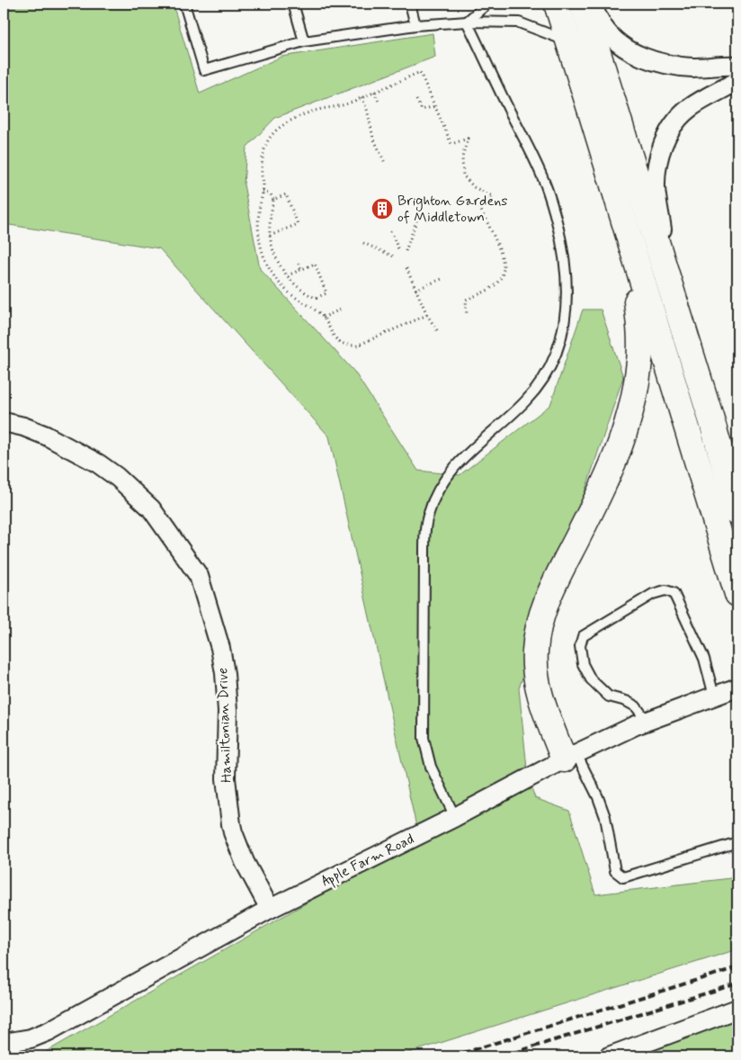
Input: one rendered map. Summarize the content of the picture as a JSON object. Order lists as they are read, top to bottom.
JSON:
{
  "streets": {
    "street": ["Hamiltonian Drive", "Apple Farm Road"]
  },
  "crossings": [
    ["Hamiltonian Drive", "Apple Farm Road"]
  ],
  "places": {
    "building": ["Brighton Gardens of Middletown"]
  }
}
